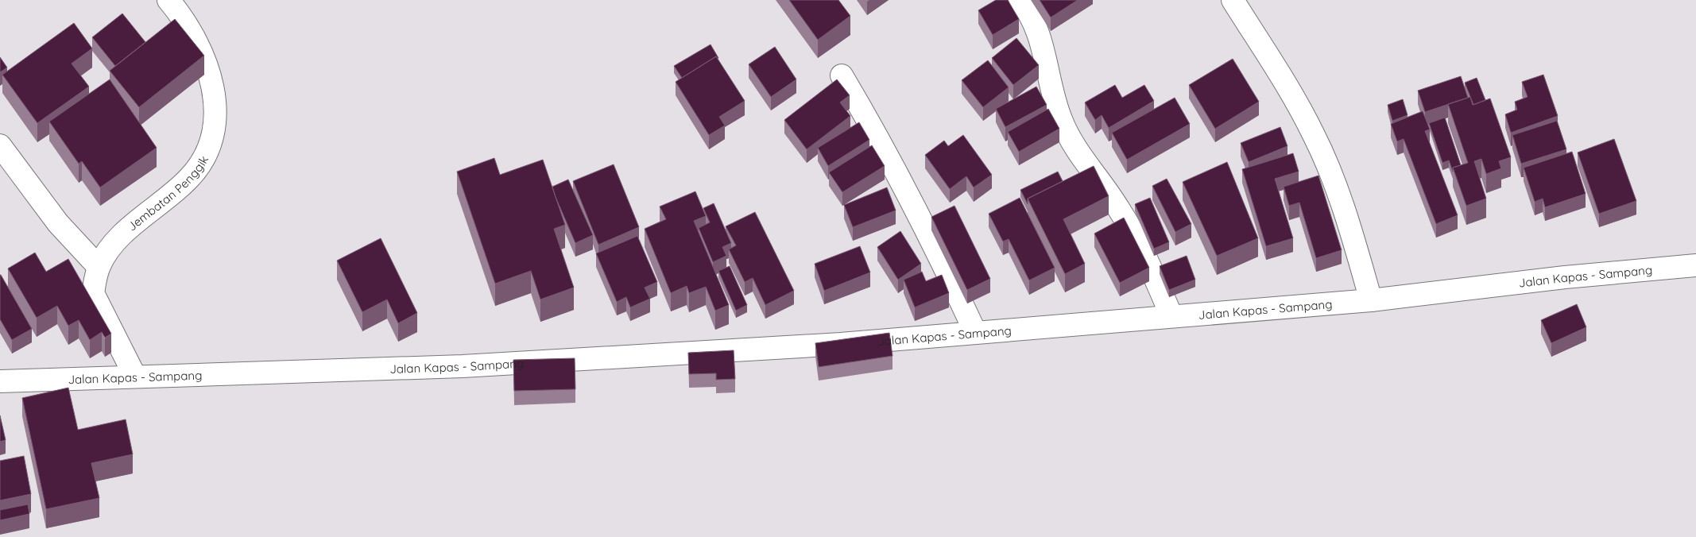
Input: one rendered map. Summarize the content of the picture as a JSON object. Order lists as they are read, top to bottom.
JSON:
{
  "streets": {
    "street": ["Jembatan Penggik", "Jalan Kapas - Sampang"]
  },
  "crossings": [
    ["Jembatan Penggik", "Jalan Kapas - Sampang"]
  ]
}
